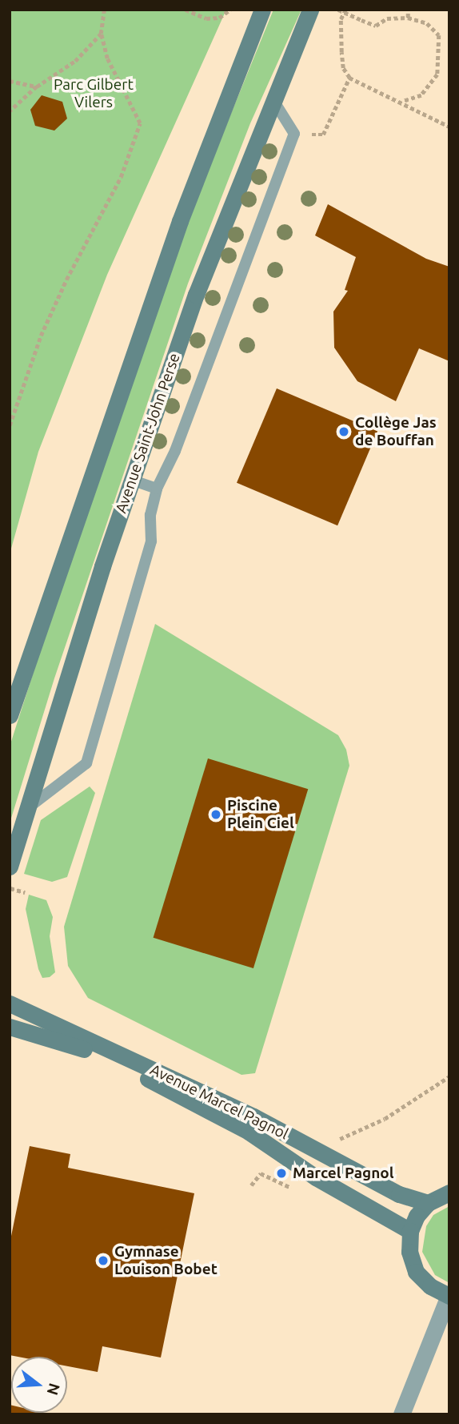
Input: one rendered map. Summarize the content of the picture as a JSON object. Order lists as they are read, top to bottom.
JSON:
{
  "streets": {
    "main road": ["Avenue Saint-John Perse", "Avenue Marcel Pagnol"]
  },
  "parks": ["Parc Gilbert Vilers"],
  "places": [
    "Collège Jas de Bouffan",
    "Piscine Plein Ciel",
    "Marcel Pagnol",
    "Gymnase Louison Bobet"
  ],
  "north": "right"
}
